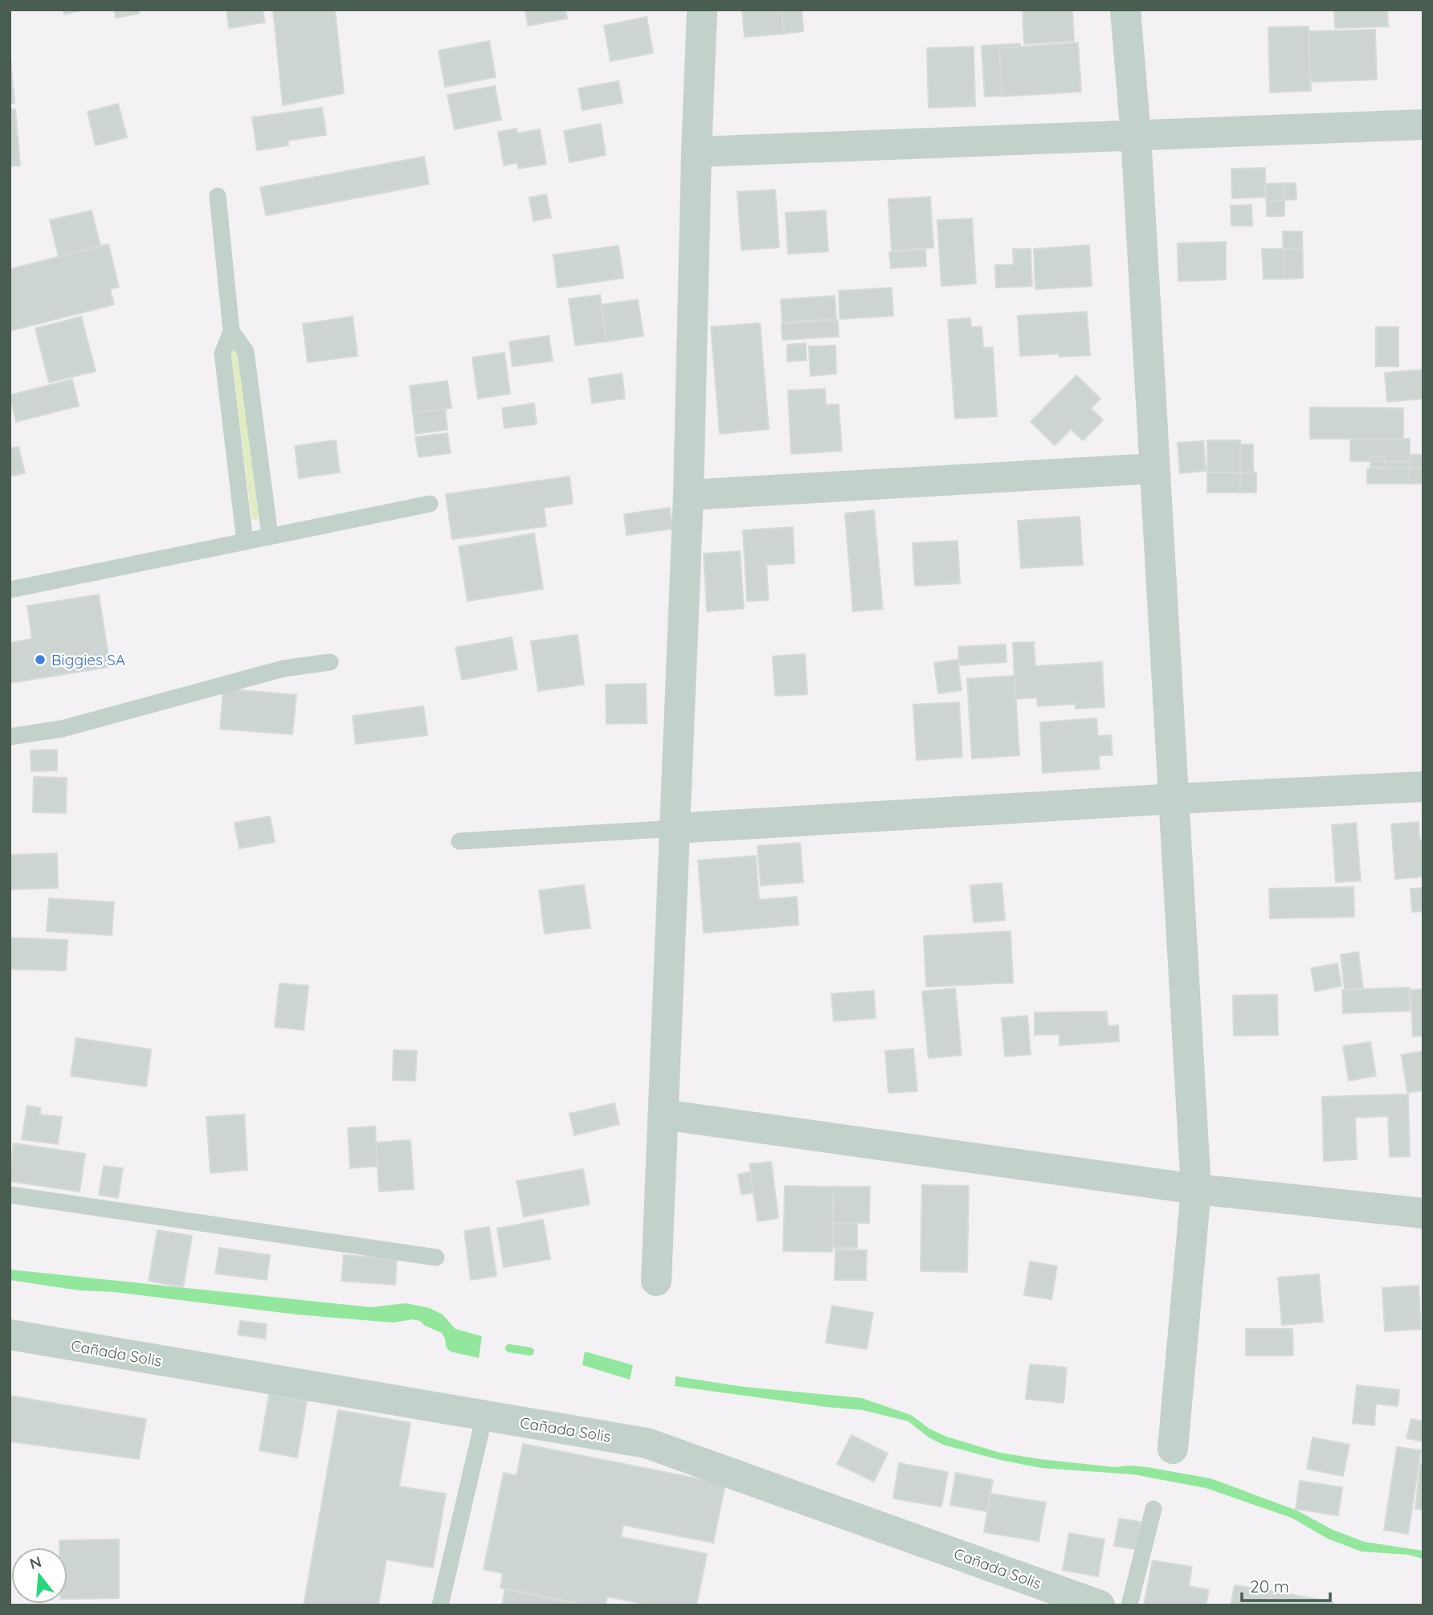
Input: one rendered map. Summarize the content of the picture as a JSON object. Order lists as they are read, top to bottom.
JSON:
{
  "streets": {
    "street": ["Cañada Solis"]
  },
  "places": ["Biggies SA"],
  "scale_bar": "20 m",
  "north": "top"
}
